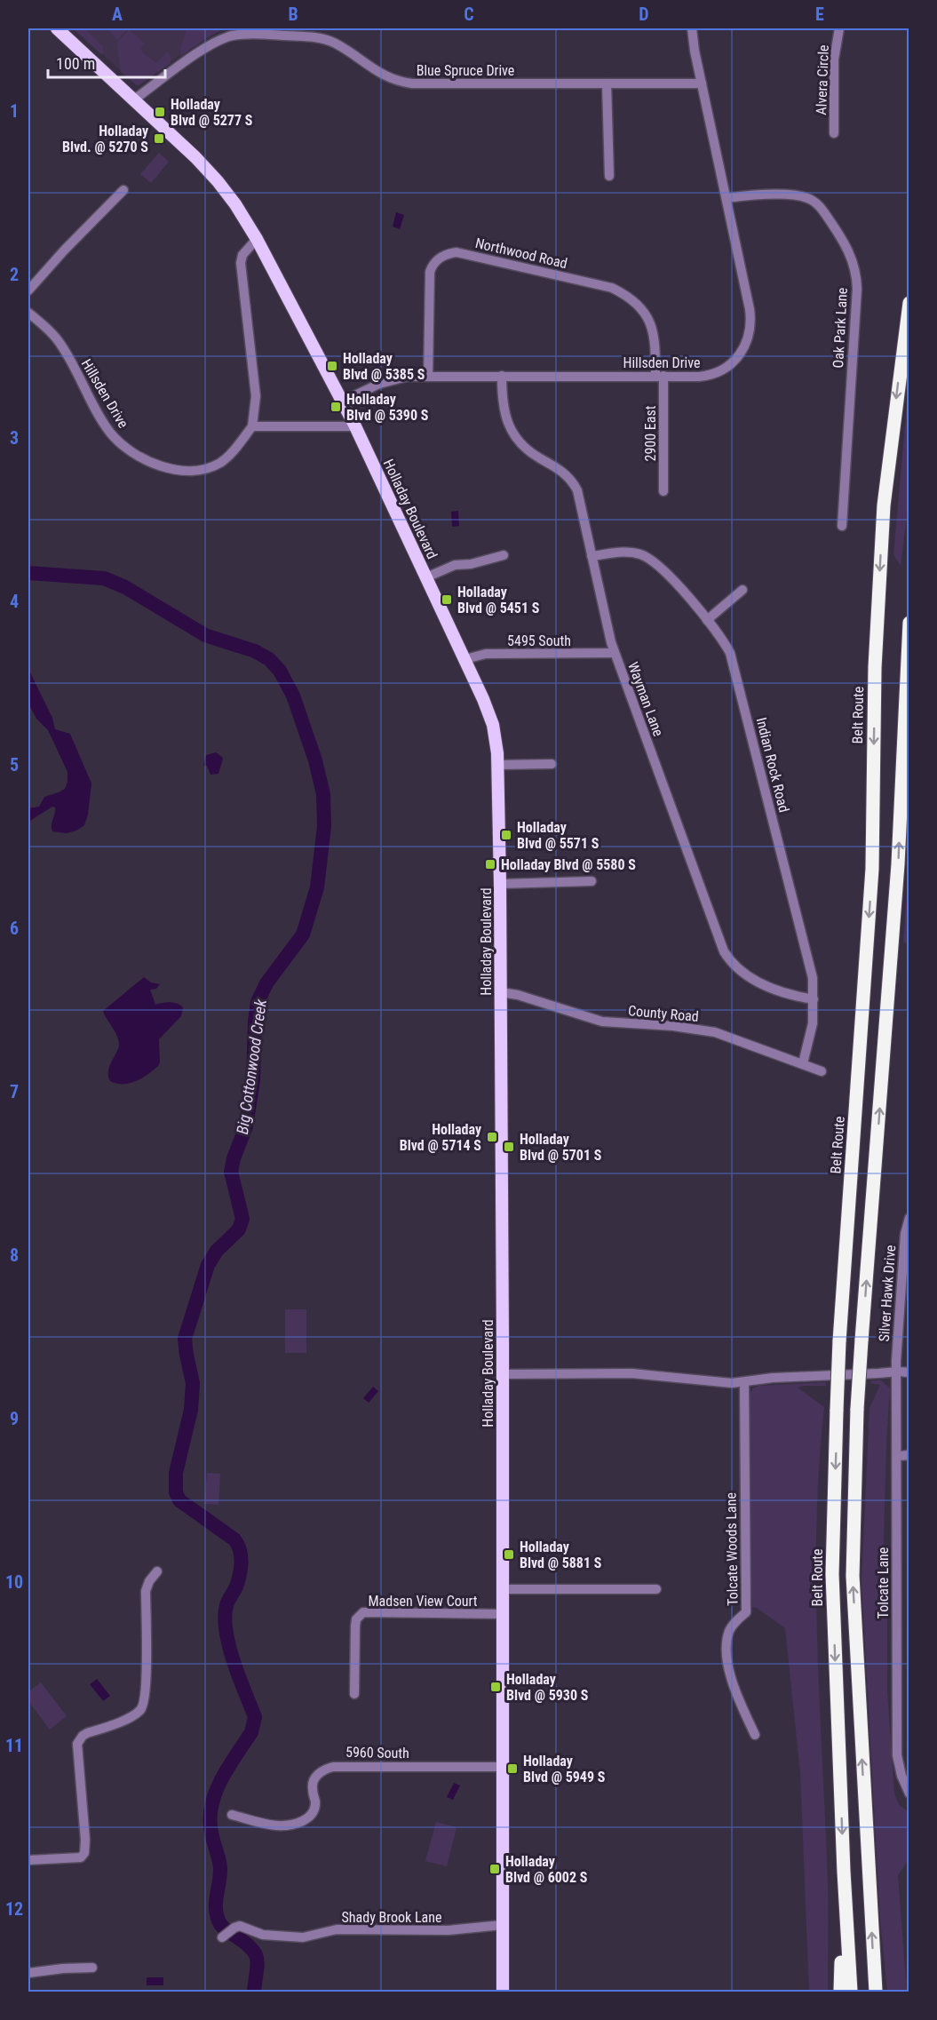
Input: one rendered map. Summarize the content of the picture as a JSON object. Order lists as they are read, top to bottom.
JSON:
{
  "streets": {
    "highway": ["Belt Route"],
    "main road": ["Holladay Boulevard"],
    "street": [
      "Blue Spruce Drive",
      "Alvera Circle",
      "Northwood Road",
      "Oak Park Lane",
      "Hillsden Drive",
      "2900 East",
      "5495 South",
      "Wayman Lane",
      "Indian Rock Road",
      "County Road",
      "Silver Hawk Drive",
      "Tolcate Woods Lane",
      "Tolcate Lane",
      "Madsen View Court",
      "5960 South",
      "Shady Brook Lane"
    ]
  },
  "crossings": [
    ["Blue Spruce Drive", "Hillsden Drive"],
    ["Blue Spruce Drive", "Holladay Boulevard"],
    ["Northwood Road", "Hillsden Drive"],
    ["Northwood Road", "2900 East"],
    ["Oak Park Lane", "Hillsden Drive"],
    ["Hillsden Drive", "2900 East"],
    ["Hillsden Drive", "Holladay Boulevard"],
    ["Hillsden Drive", "Wayman Lane"],
    ["Holladay Boulevard", "5495 South"],
    ["Holladay Boulevard", "County Road"],
    ["Holladay Boulevard", "Madsen View Court"],
    ["Holladay Boulevard", "5960 South"],
    ["Holladay Boulevard", "Shady Brook Lane"],
    ["5495 South", "Wayman Lane"],
    ["Wayman Lane", "Indian Rock Road"],
    ["Indian Rock Road", "County Road"],
    ["Silver Hawk Drive", "Tolcate Lane"]
  ],
  "water": ["Big Cottonwood Creek"],
  "places": {
    "transit": [
      "Holladay Blvd @ 5277 S",
      "Holladay Blvd. @ 5270 S",
      "Holladay Blvd @ 5385 S",
      "Holladay Blvd @ 5390 S",
      "Holladay Blvd @ 5451 S",
      "Holladay Blvd @ 5571 S",
      "Holladay Blvd @ 5580 S",
      "Holladay Blvd @ 5714 S",
      "Holladay Blvd @ 5701 S",
      "Holladay Blvd @ 5881 S",
      "Holladay Blvd @ 5930 S",
      "Holladay Blvd @ 5949 S",
      "Holladay Blvd @ 6002 S"
    ]
  },
  "scale_bar": "100 m",
  "grid": {
    "columns": [
      "A",
      "B",
      "C",
      "D",
      "E"
    ],
    "rows": [
      "1",
      "2",
      "3",
      "4",
      "5",
      "6",
      "7",
      "8",
      "9",
      "10",
      "11",
      "12"
    ]
  }
}
